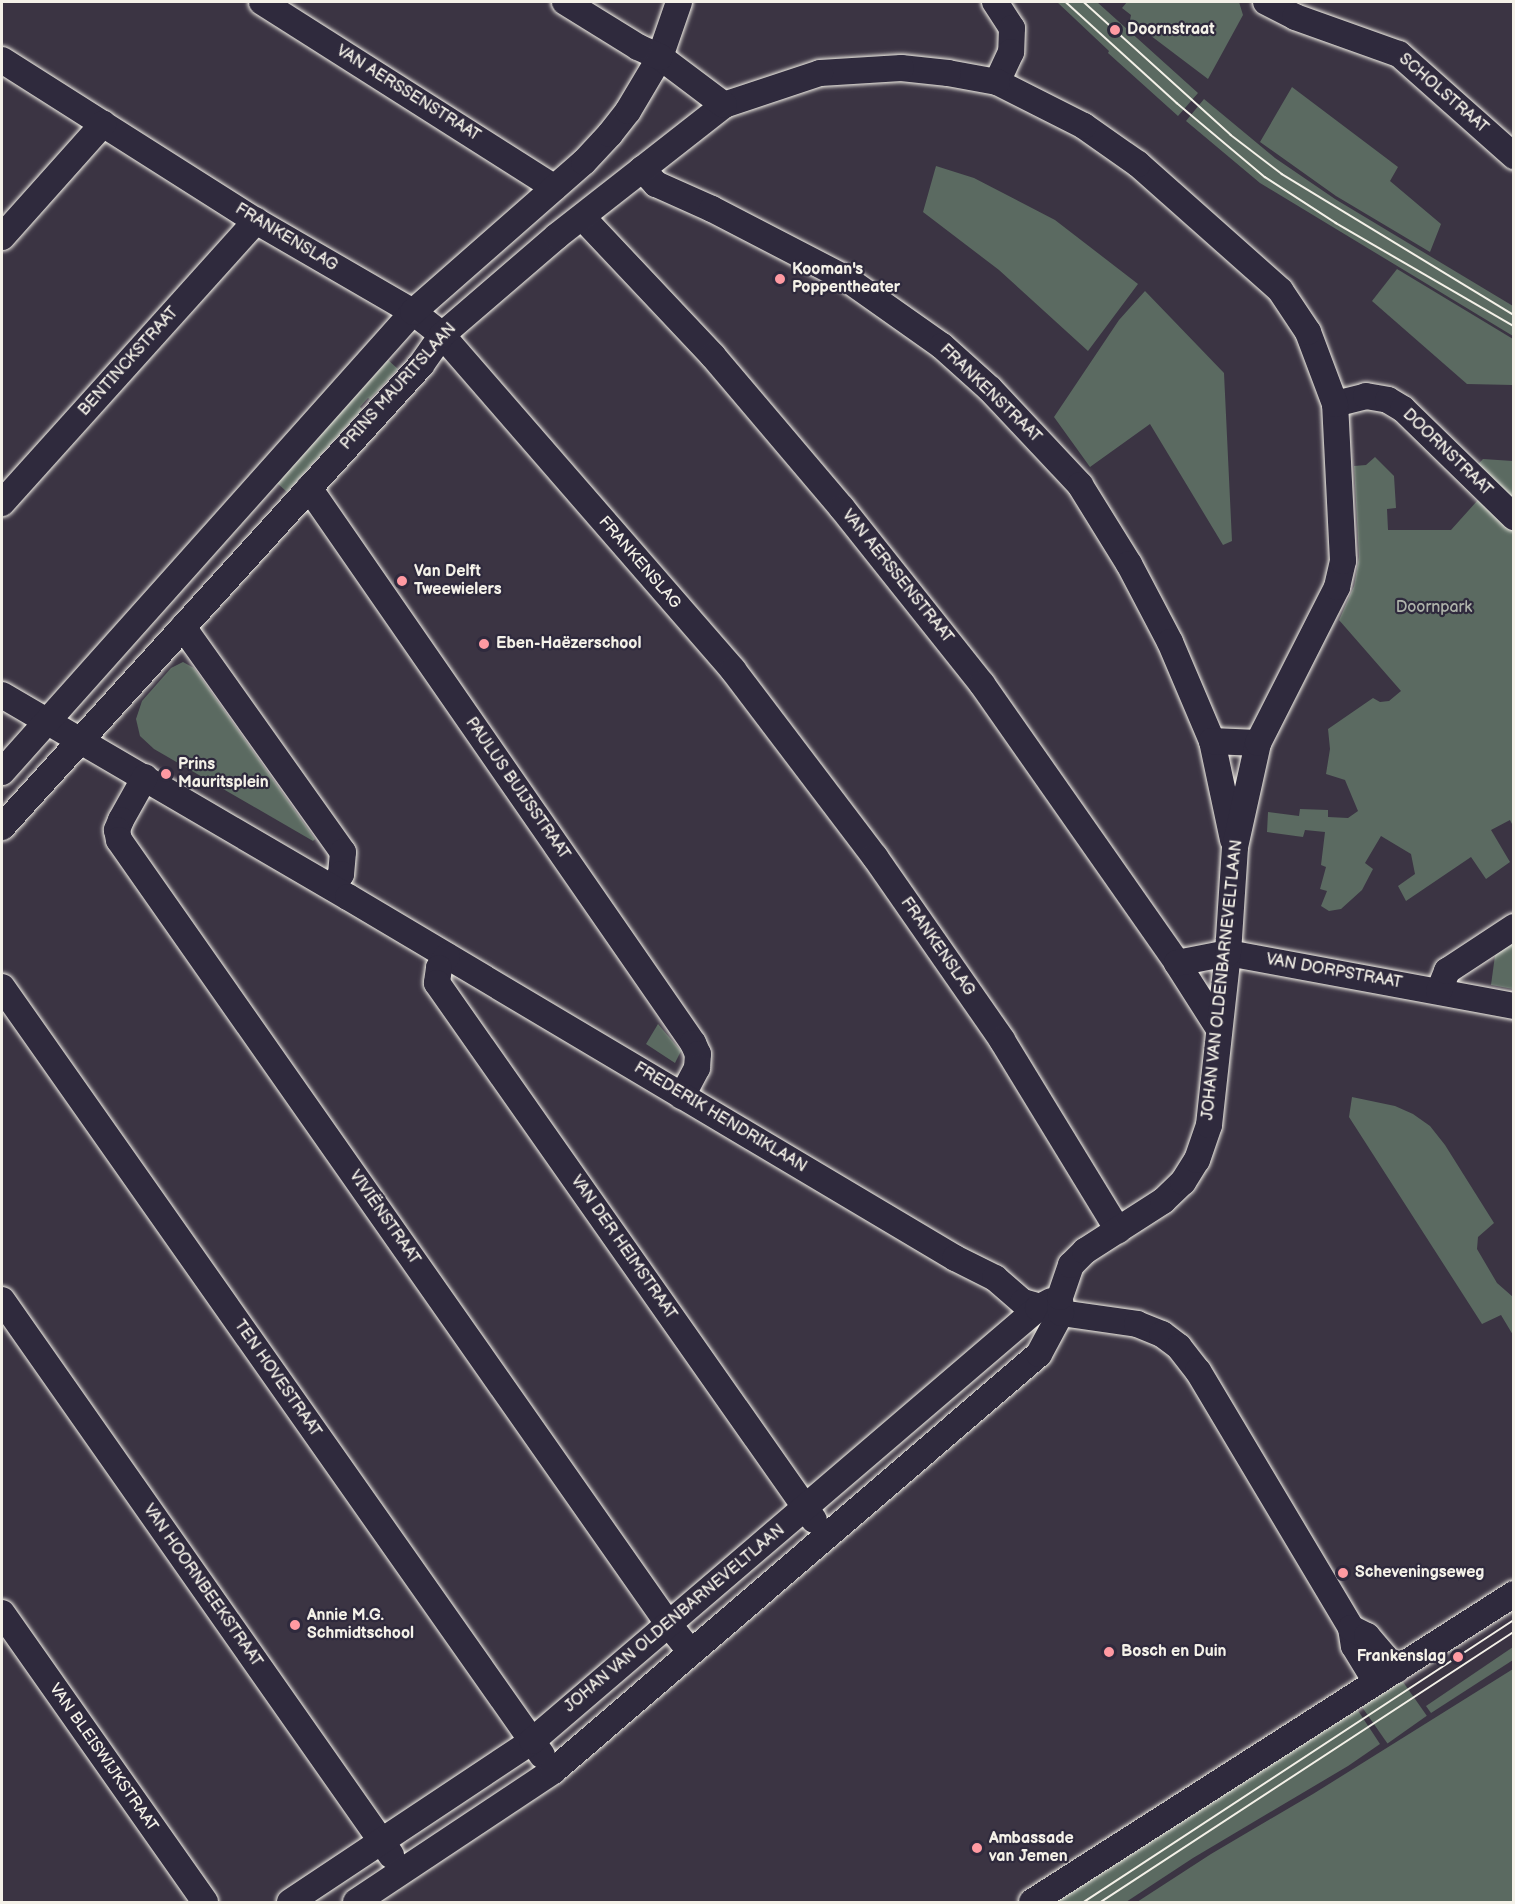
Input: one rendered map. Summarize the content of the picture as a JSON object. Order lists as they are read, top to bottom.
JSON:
{
  "streets": {
    "street": [
      "VAN AERSSENSTRAAT",
      "SCHOLSTRAAT",
      "FRANKENSLAG",
      "BENTINCKSTRAAT",
      "PRINS MAURITSLAAN",
      "FRANKENSTRAAT",
      "DOORNSTRAAT",
      "PAULUS BUIJSSTRAAT",
      "VAN DORPSTRAAT",
      "JOHAN VAN OLDENBARNEVELTLAAN",
      "FREDERIK HENDRIKLAAN",
      "VIVIËNSTRAAT",
      "VAN DER HEIMSTRAAT",
      "TEN HOVESTRAAT",
      "VAN HOORNBEEKSTRAAT",
      "VAN BLEISWIJKSTRAAT"
    ]
  },
  "crossings": [
    ["VAN AERSSENSTRAAT", "PRINS MAURITSLAAN"],
    ["VAN AERSSENSTRAAT", "JOHAN VAN OLDENBARNEVELTLAAN"],
    ["FRANKENSLAG", "BENTINCKSTRAAT"],
    ["FRANKENSLAG", "PRINS MAURITSLAAN"],
    ["FRANKENSLAG", "JOHAN VAN OLDENBARNEVELTLAAN"],
    ["PRINS MAURITSLAAN", "FRANKENSTRAAT"],
    ["PRINS MAURITSLAAN", "PAULUS BUIJSSTRAAT"],
    ["FRANKENSTRAAT", "JOHAN VAN OLDENBARNEVELTLAAN"],
    ["DOORNSTRAAT", "JOHAN VAN OLDENBARNEVELTLAAN"],
    ["PAULUS BUIJSSTRAAT", "FREDERIK HENDRIKLAAN"],
    ["VAN DORPSTRAAT", "JOHAN VAN OLDENBARNEVELTLAAN"],
    ["JOHAN VAN OLDENBARNEVELTLAAN", "FREDERIK HENDRIKLAAN"],
    ["JOHAN VAN OLDENBARNEVELTLAAN", "VIVIËNSTRAAT"],
    ["JOHAN VAN OLDENBARNEVELTLAAN", "VAN DER HEIMSTRAAT"],
    ["JOHAN VAN OLDENBARNEVELTLAAN", "TEN HOVESTRAAT"],
    ["JOHAN VAN OLDENBARNEVELTLAAN", "VAN HOORNBEEKSTRAAT"],
    ["FREDERIK HENDRIKLAAN", "VAN DER HEIMSTRAAT"]
  ],
  "parks": ["Doornpark"],
  "places": [
    "Doornstraat",
    "Kooman's Poppentheater",
    "Van Delft Tweewielers",
    "Eben-Haëzerschool",
    "Prins Mauritsplein",
    "Scheveningseweg",
    "Annie M.G. Schmidtschool",
    "Bosch en Duin",
    "Frankenslag",
    "Ambassade van Jemen"
  ]
}
